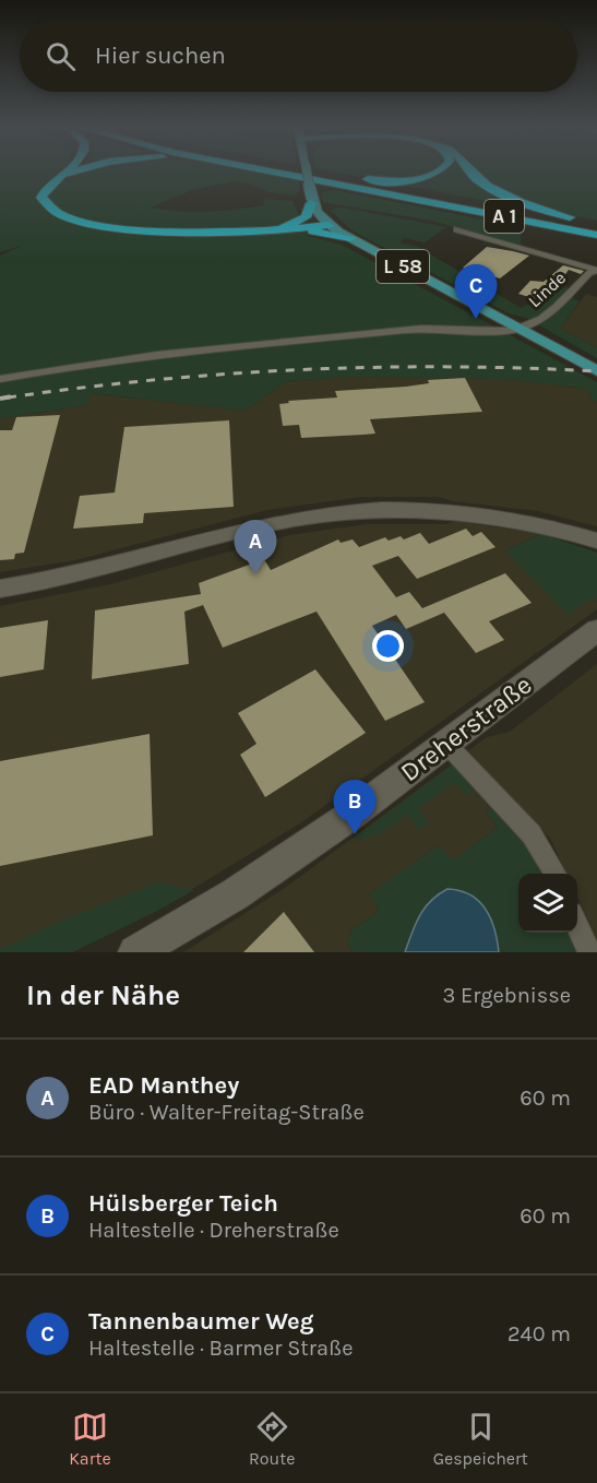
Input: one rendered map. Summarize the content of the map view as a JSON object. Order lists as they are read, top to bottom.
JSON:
{
  "streets": {
    "highway": ["A 1"],
    "main road": ["L 58"],
    "street": ["Linde", "Dreherstraße"]
  },
  "crossings": [
    ["L 58", "Linde"]
  ],
  "page": {
    "search": "Hier suchen",
    "pins": ["C", "A", "B"],
    "heading": ["In der Nähe", "3 Ergebnisse"],
    "list": [
      {
        "mark": "A",
        "name": "EAD Manthey",
        "note": "Büro · Walter-Freitag-Straße",
        "value": "60 m"
      },
      {
        "mark": "B",
        "name": "Hülsberger Teich",
        "note": "Haltestelle · Dreherstraße",
        "value": "60 m"
      },
      {
        "mark": "C",
        "name": "Tannenbaumer Weg",
        "note": "Haltestelle · Barmer Straße",
        "value": "240 m"
      }
    ],
    "nav": ["Karte", "Route", "Gespeichert"]
  }
}
